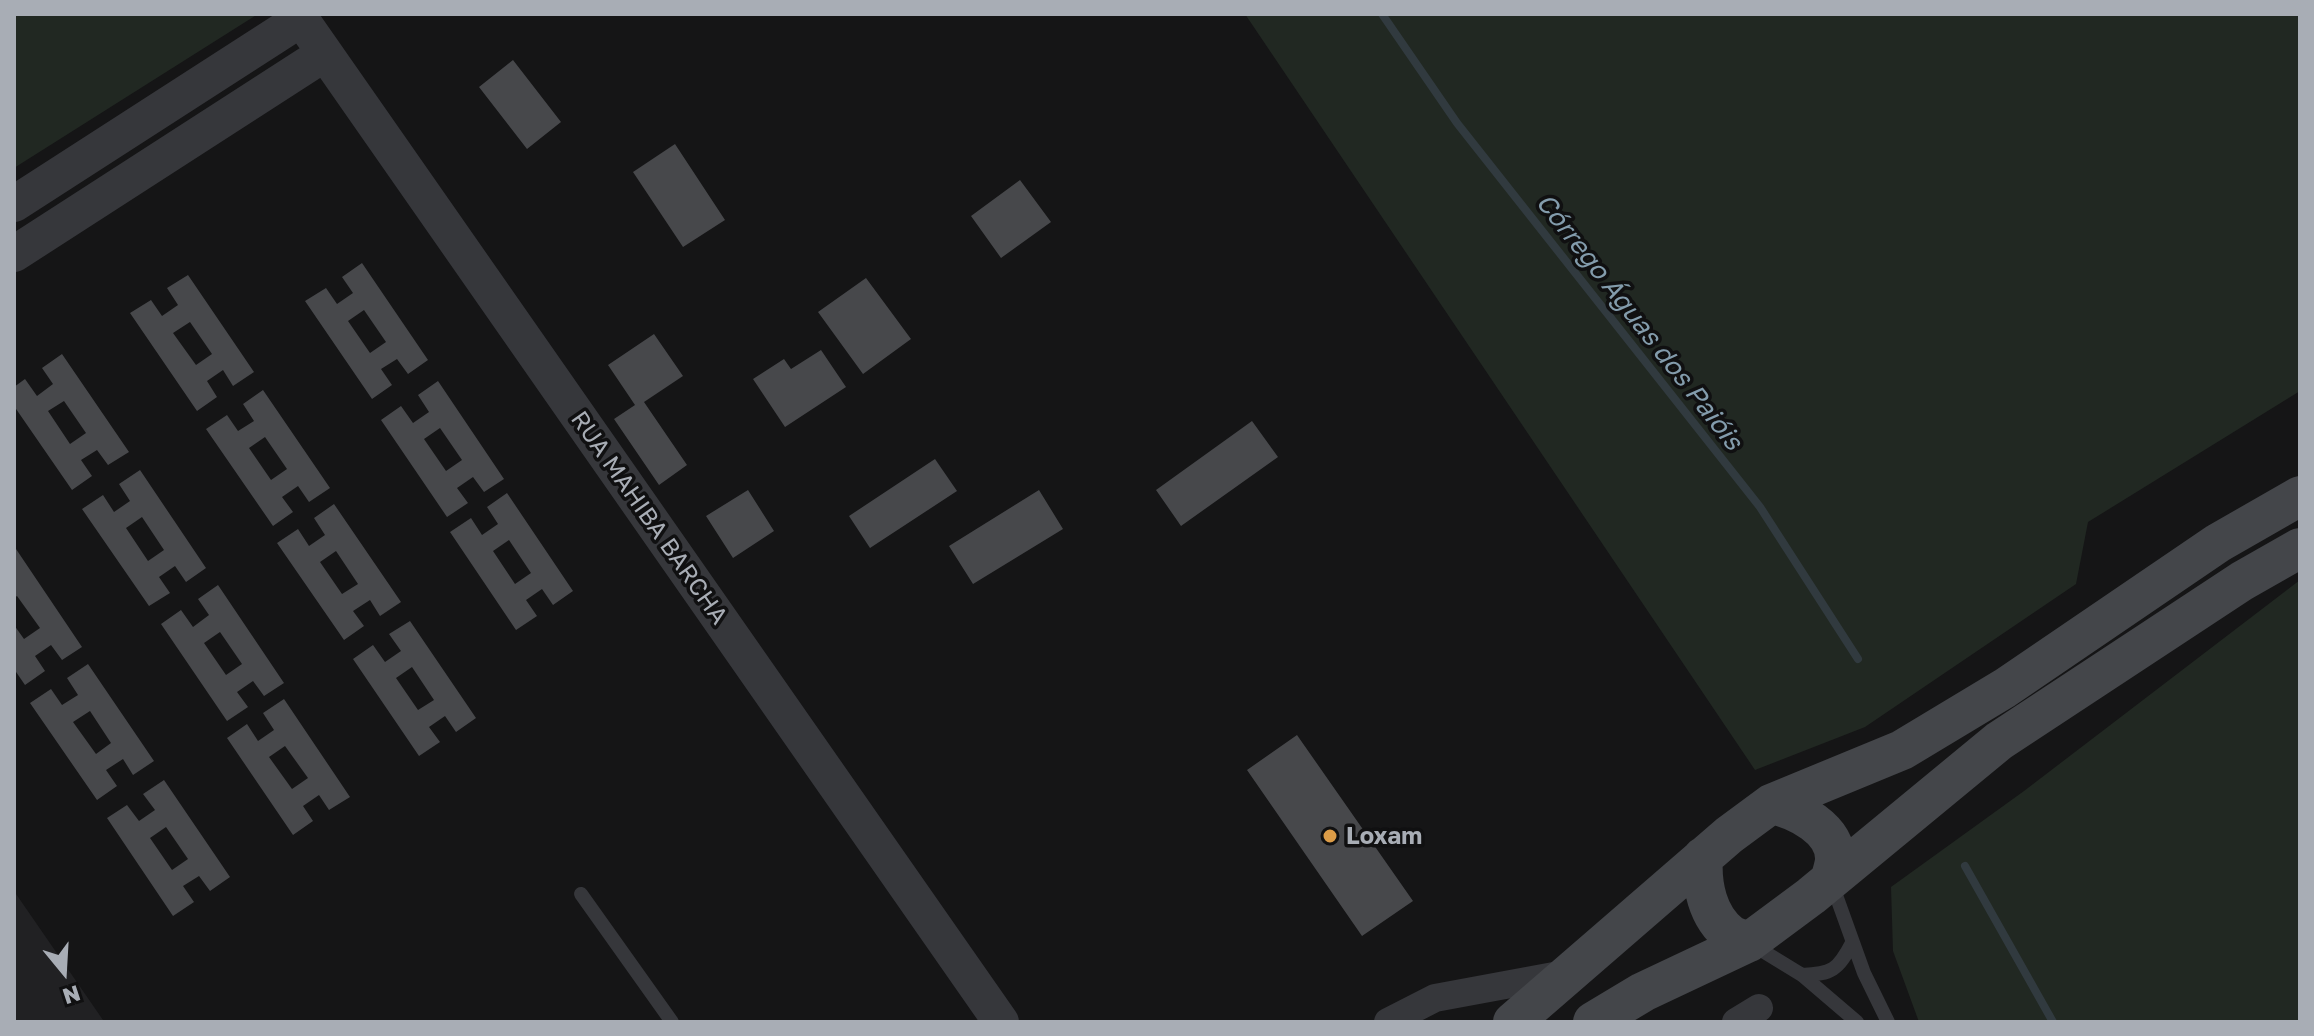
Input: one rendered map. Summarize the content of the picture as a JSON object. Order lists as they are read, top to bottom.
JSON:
{
  "streets": {
    "street": ["RUA MAHIBA BARCHA"]
  },
  "water": ["Córrego Águas dos Paióis"],
  "places": ["Loxam"],
  "north": "bottom"
}
